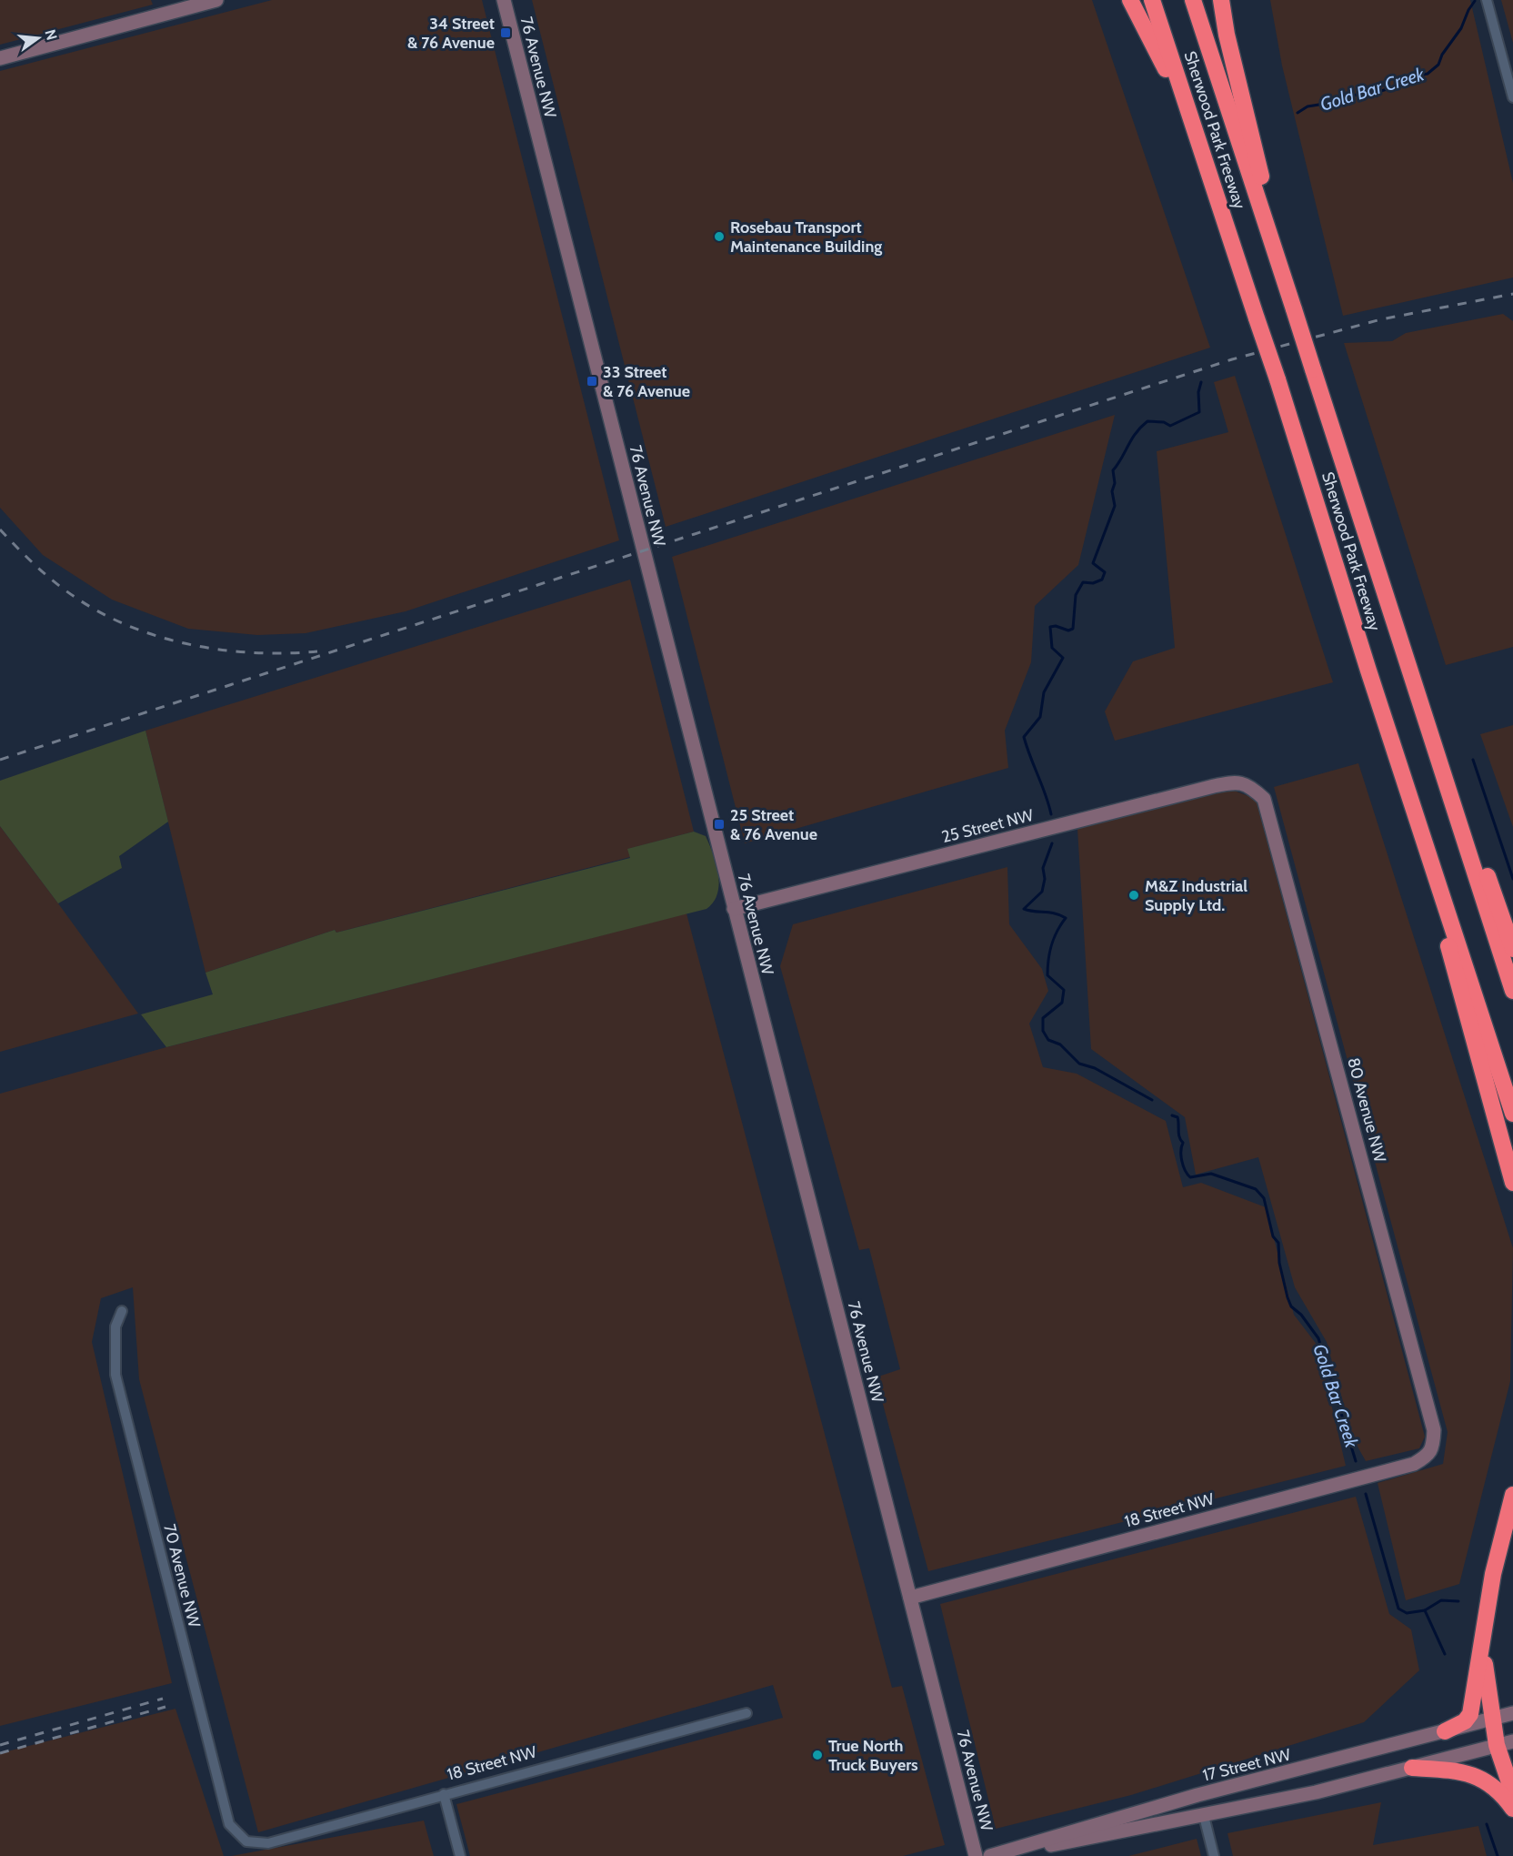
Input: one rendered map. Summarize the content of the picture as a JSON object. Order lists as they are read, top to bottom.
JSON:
{
  "streets": {
    "highway": ["Sherwood Park Freeway"],
    "street": [
      "76 Avenue NW",
      "25 Street NW",
      "80 Avenue NW",
      "18 Street NW",
      "70 Avenue NW",
      "17 Street NW"
    ]
  },
  "crossings": [
    ["76 Avenue NW", "25 Street NW"],
    ["76 Avenue NW", "18 Street NW"],
    ["25 Street NW", "80 Avenue NW"],
    ["80 Avenue NW", "18 Street NW"],
    ["18 Street NW", "70 Avenue NW"]
  ],
  "water": ["Gold Bar Creek"],
  "places": {
    "transit": ["34 Street & 76 Avenue", "33 Street & 76 Avenue", "25 Street & 76 Avenue"],
    "other": ["Rosebau Transport Maintenance Building", "M&Z Industrial Supply Ltd.", "True North Truck Buyers"]
  },
  "north": "right"
}
